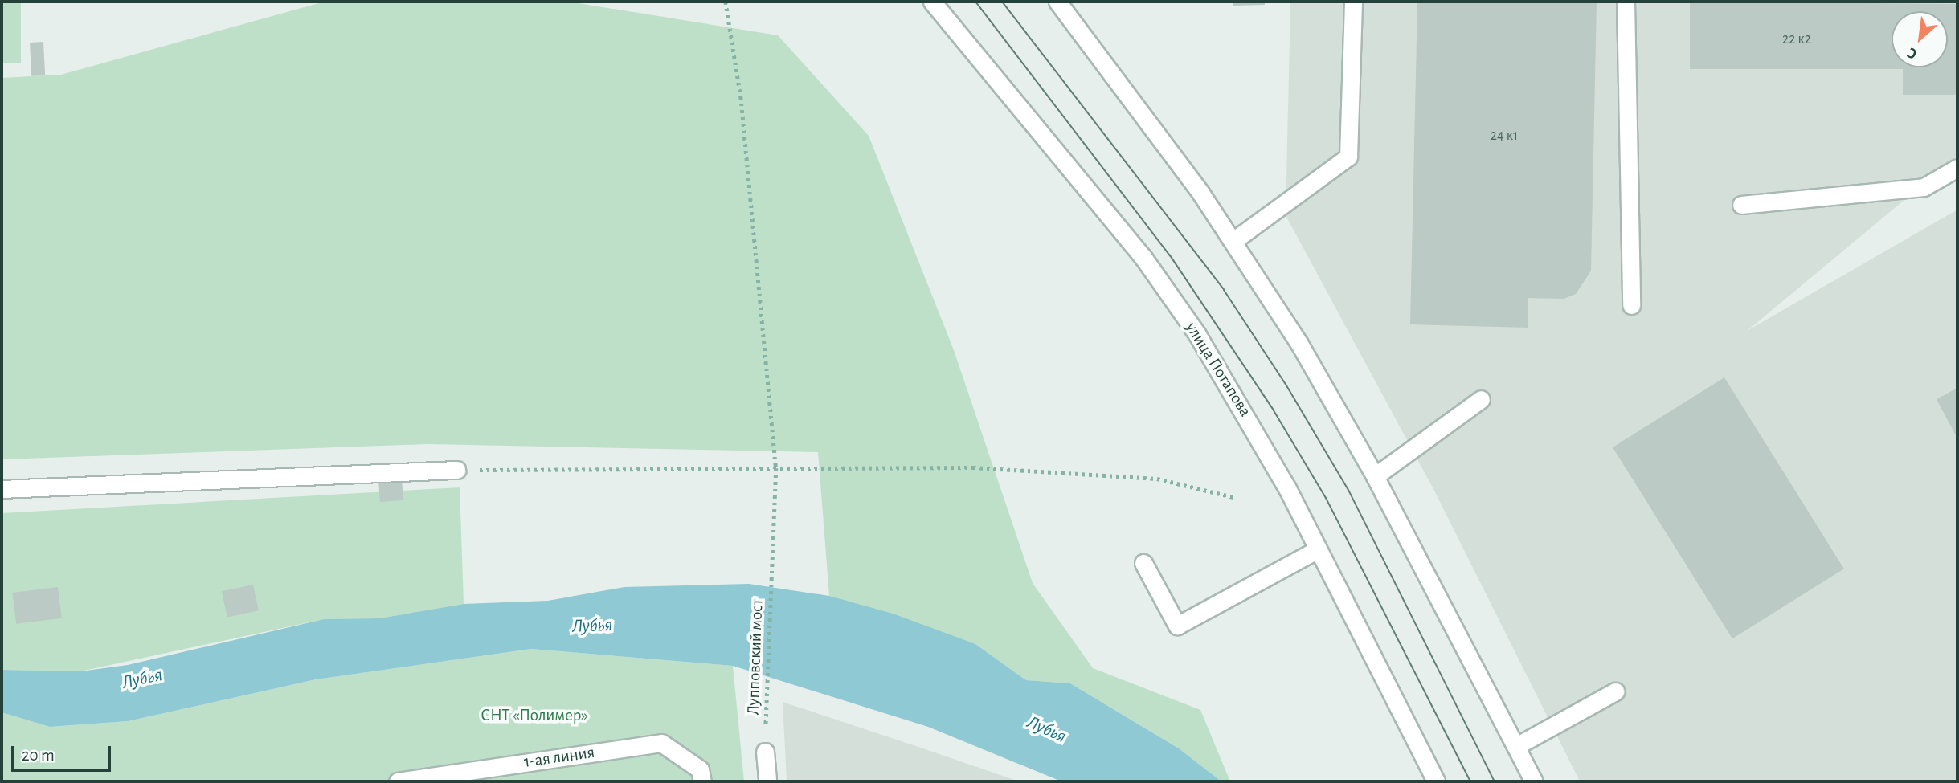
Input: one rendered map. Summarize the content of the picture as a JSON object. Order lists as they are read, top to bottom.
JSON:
{
  "streets": {
    "street": ["улица Потапова", "1-ая линия"],
    "path": ["Лупповский мост"]
  },
  "water": ["Лубья"],
  "parks": ["СНТ «Полимер»"],
  "house_numbers": ["22 к2", "24 к1"],
  "scale_bar": "20 m",
  "north": "bottom left"
}
